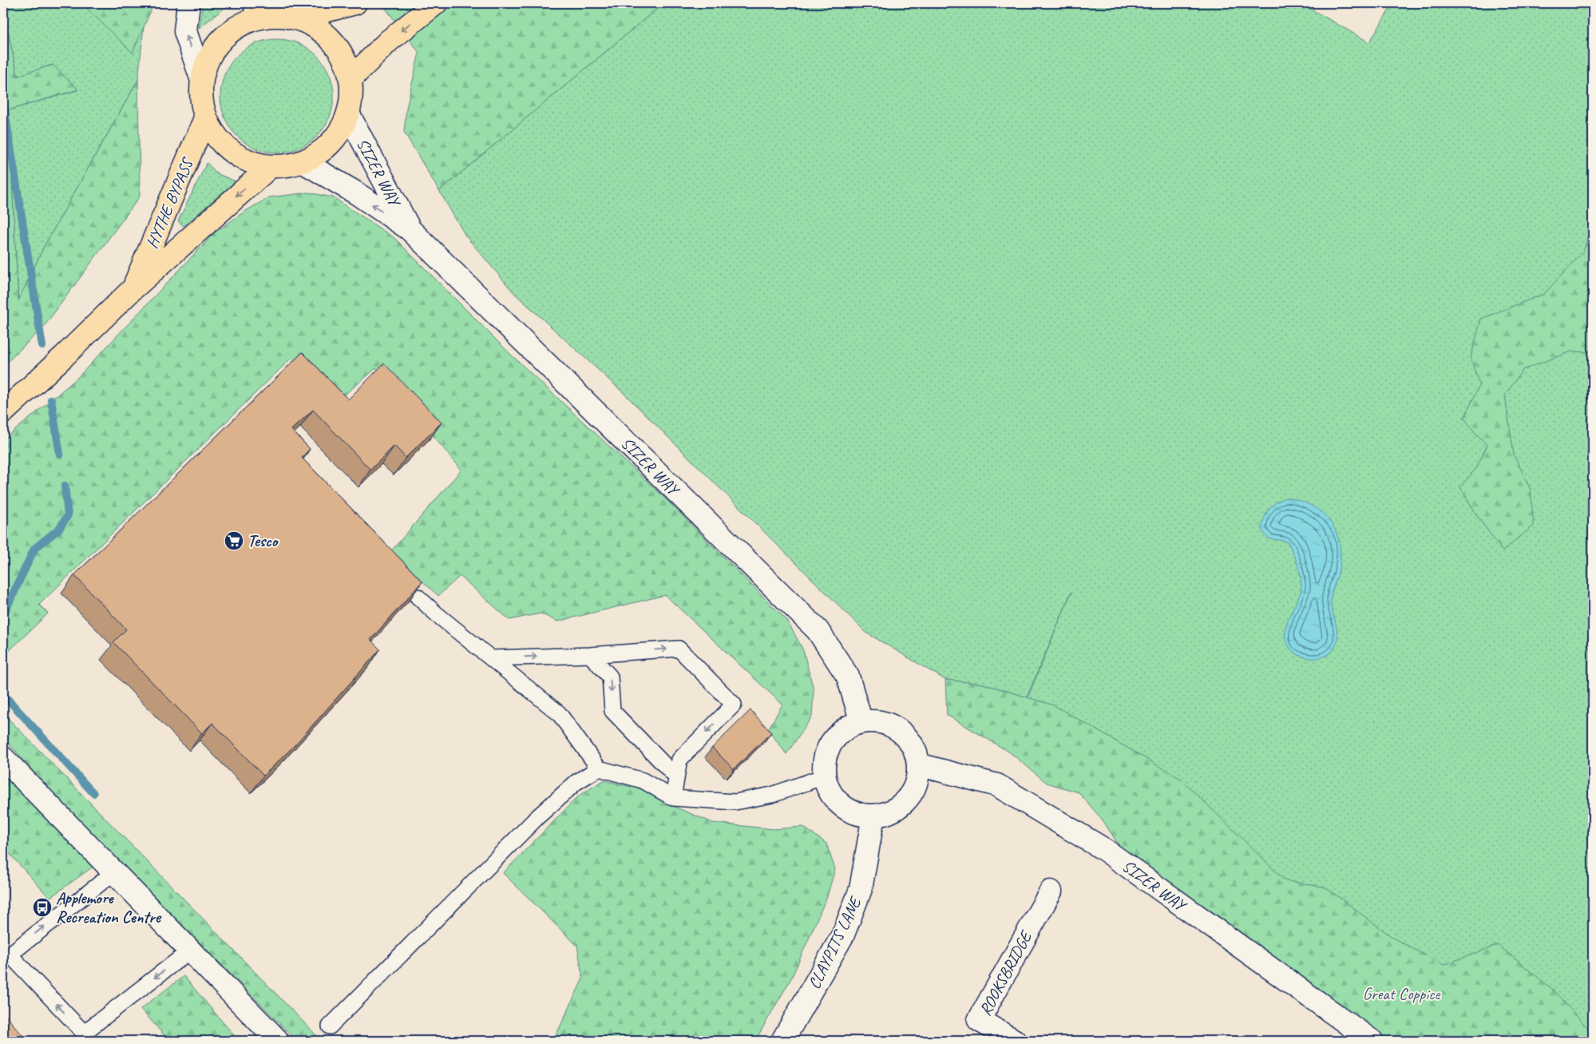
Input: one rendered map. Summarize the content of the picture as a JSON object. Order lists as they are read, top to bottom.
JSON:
{
  "streets": {
    "main road": ["HYTHE BYPASS"],
    "street": ["SIZER WAY", "CLAYPITS LANE", "ROOKSBRIDGE"]
  },
  "crossings": [
    ["SIZER WAY", "CLAYPITS LANE"]
  ],
  "parks": ["Great Coppice"],
  "places": {
    "supermarket": ["Tesco"],
    "bus stop": ["Applemore Recreation Centre"]
  }
}
